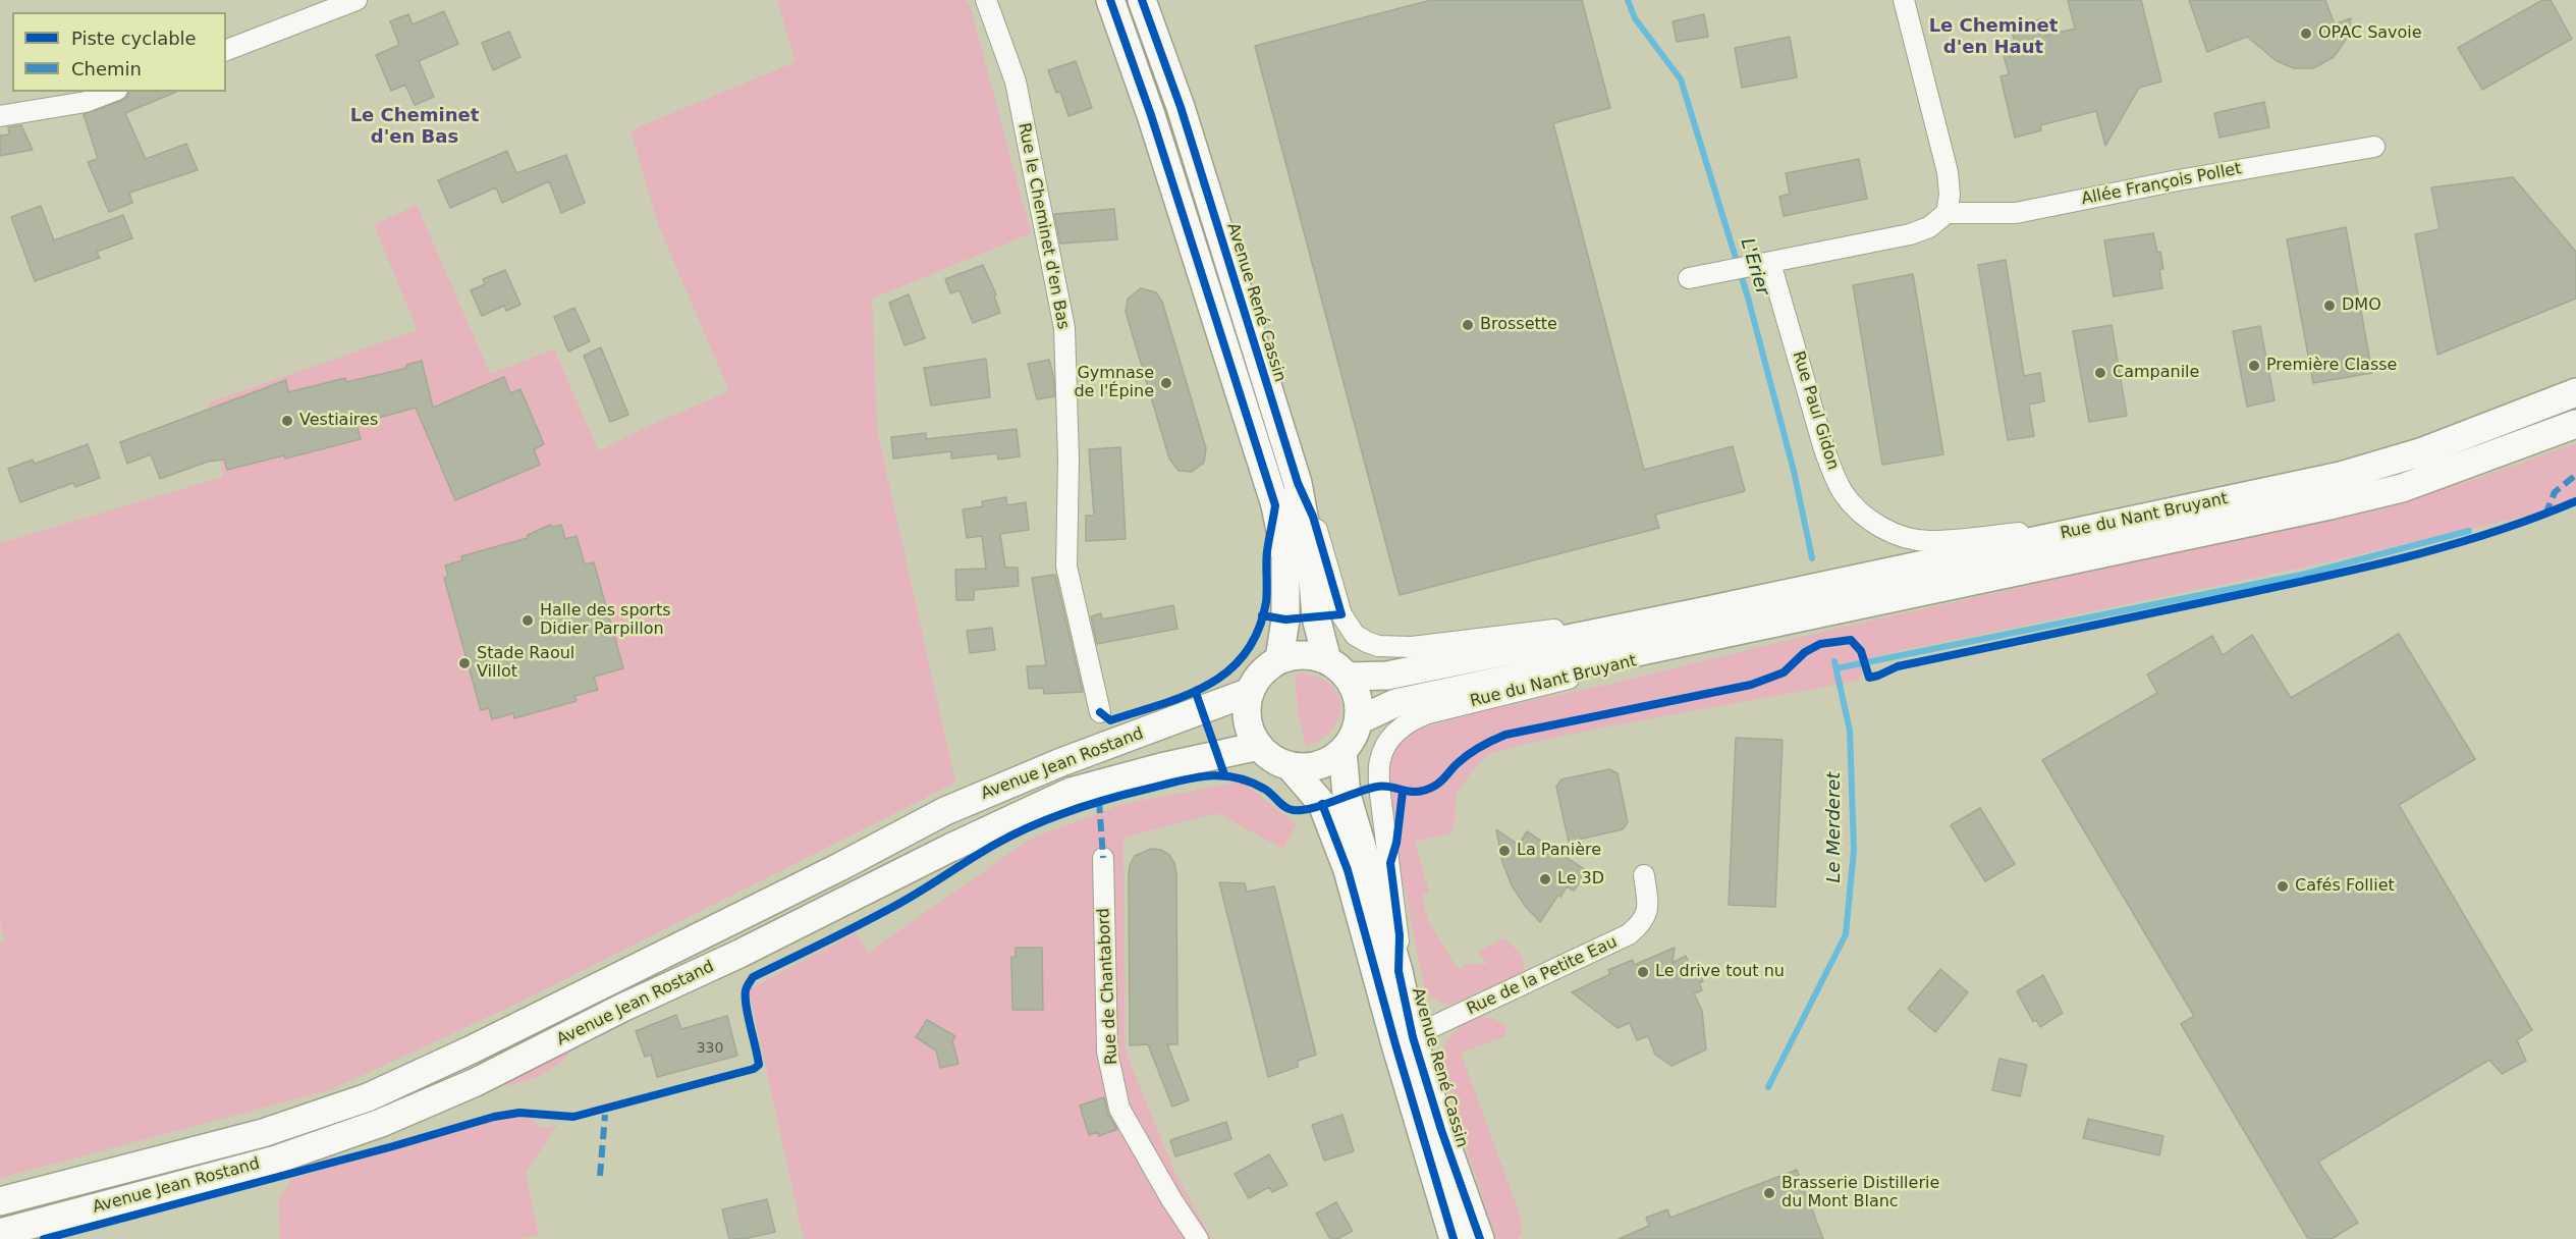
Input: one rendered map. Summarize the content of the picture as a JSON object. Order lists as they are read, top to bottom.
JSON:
{
  "streets": {
    "main road": ["Avenue René Cassin", "Rue du Nant Bruyant", "Avenue Jean Rostand"],
    "street": [
      "Allée François Pollet",
      "Rue le Cheminet d'en Bas",
      "Rue Paul Gidon",
      "Rue de la Petite Eau",
      "Rue de Chantabord"
    ]
  },
  "crossings": [
    ["Avenue René Cassin", "Rue du Nant Bruyant"],
    ["Avenue René Cassin", "Avenue Jean Rostand"],
    ["Avenue René Cassin", "Rue de la Petite Eau"],
    ["Rue Paul Gidon", "Rue du Nant Bruyant"],
    ["Rue du Nant Bruyant", "Avenue Jean Rostand"]
  ],
  "districts": ["Le Cheminet d'en Haut", "Le Cheminet d'en Bas"],
  "water": ["L'Erier", "Le Merderet"],
  "places": [
    "OPAC Savoie",
    "DMO",
    "Brossette",
    "Première Classe",
    "Campanile",
    "Gymnase de l'Épine",
    "Vestiaires",
    "Halle des sports Didier Parpillon",
    "Stade Raoul Villot",
    "La Panière",
    "Le 3D",
    "Cafés Folliet",
    "Le drive tout nu",
    "Brasserie Distillerie du Mont Blanc"
  ],
  "house_numbers": ["330"],
  "legend": ["Piste cyclable", "Chemin"]
}
